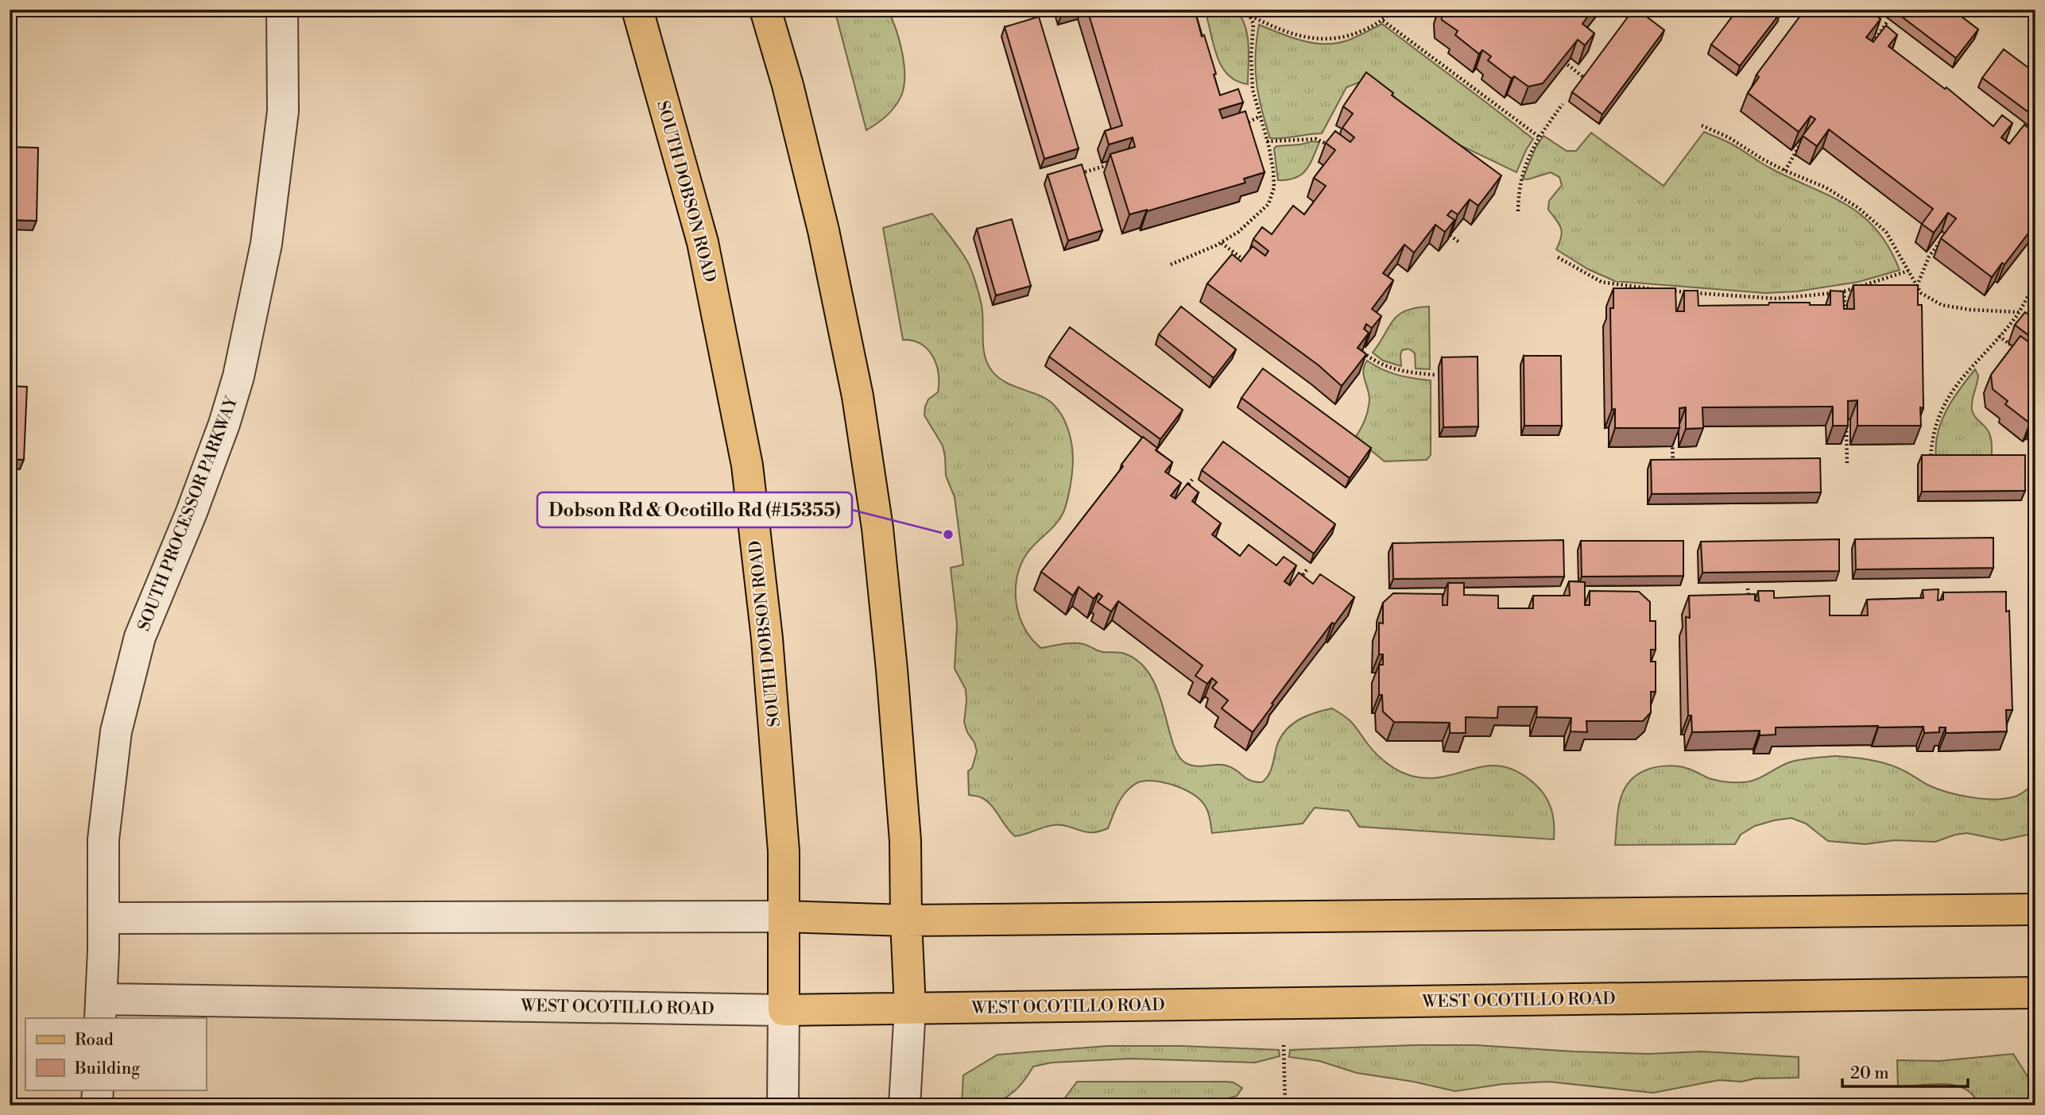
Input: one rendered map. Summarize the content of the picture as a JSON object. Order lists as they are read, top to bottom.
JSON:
{
  "streets": {
    "main road": ["SOUTH DOBSON ROAD", "WEST OCOTILLO ROAD"],
    "street": ["SOUTH PROCESSOR PARKWAY"]
  },
  "crossings": [
    ["SOUTH DOBSON ROAD", "WEST OCOTILLO ROAD"],
    ["SOUTH PROCESSOR PARKWAY", "WEST OCOTILLO ROAD"]
  ],
  "places": ["Dobson Rd & Ocotillo Rd (#15355)"],
  "legend": ["Road", "Building"],
  "scale_bar": "20 m"
}
